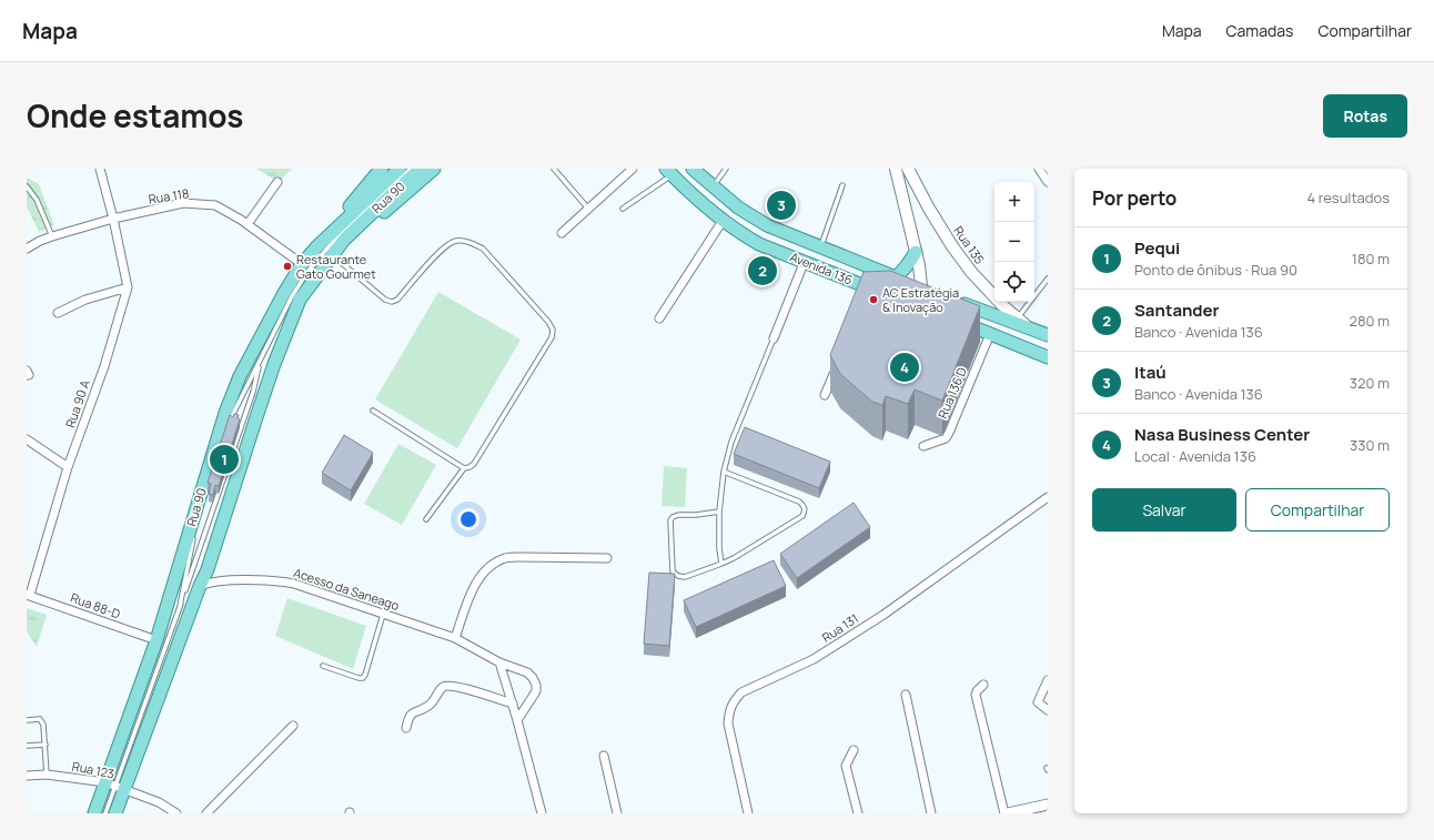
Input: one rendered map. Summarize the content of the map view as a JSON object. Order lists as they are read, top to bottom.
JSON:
{
  "streets": {
    "main road": ["Rua 90", "Rua 135", "Avenida 136"],
    "street": [
      "Rua 118",
      "Rua 136 D",
      "Rua 90 A",
      "Acesso da Saneago",
      "Rua 88-D",
      "Rua 131",
      "Rua 123"
    ]
  },
  "crossings": [
    ["Rua 118", "Rua 90"],
    ["Rua 118", "Rua 90 A"],
    ["Rua 90", "Acesso da Saneago"],
    ["Rua 90", "Rua 88-D"],
    ["Rua 90", "Rua 123"],
    ["Rua 90 A", "Rua 88-D"]
  ],
  "places": ["Restaurante Gato Gourmet", "AC Estratégia & Inovação"],
  "page": {
    "header": "Mapa",
    "nav": ["Mapa", "Camadas", "Compartilhar"],
    "title": "Onde estamos",
    "buttons": [
      "Rotas",
      ["Salvar", "Compartilhar"]
    ],
    "heading": ["Por perto", "4 resultados"],
    "map_buttons": ["+", "−"],
    "pins": [
      "3",
      "2",
      "4",
      "1"
    ],
    "list": [
      {
        "mark": "1",
        "name": "Pequi",
        "note": "Ponto de ônibus · Rua 90",
        "value": "180 m"
      },
      {
        "mark": "2",
        "name": "Santander",
        "note": "Banco · Avenida 136",
        "value": "280 m"
      },
      {
        "mark": "3",
        "name": "Itaú",
        "note": "Banco · Avenida 136",
        "value": "320 m"
      },
      {
        "mark": "4",
        "name": "Nasa Business Center",
        "note": "Local · Avenida 136",
        "value": "330 m"
      }
    ]
  }
}
